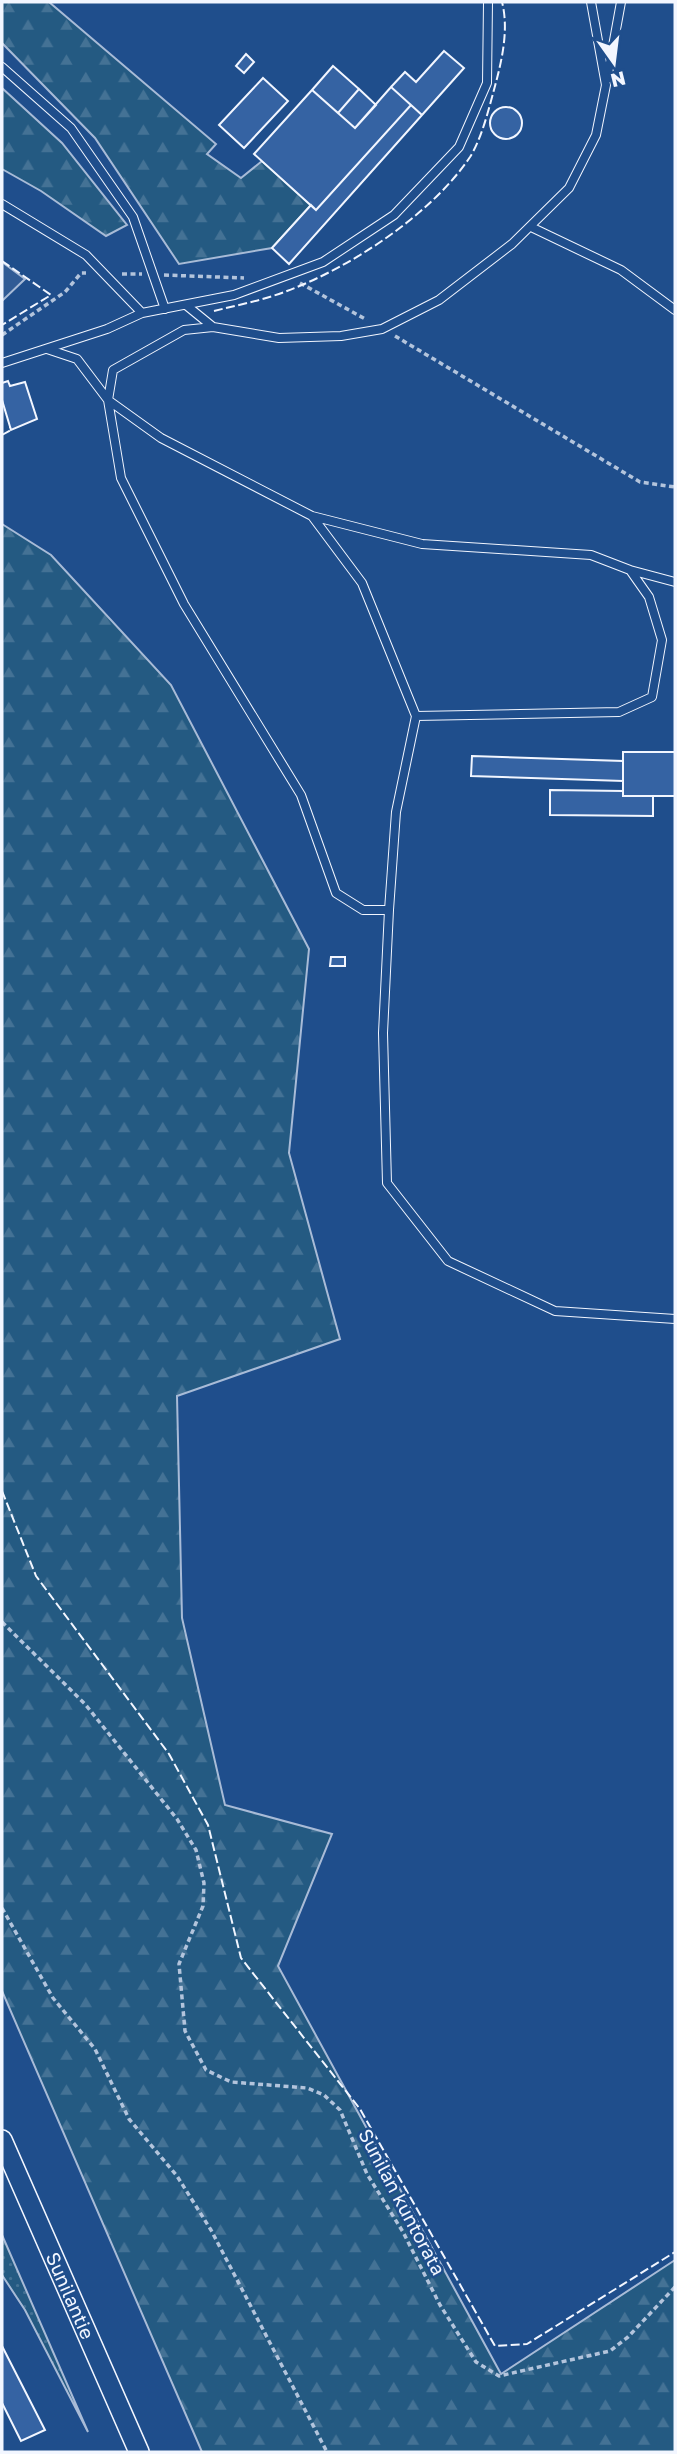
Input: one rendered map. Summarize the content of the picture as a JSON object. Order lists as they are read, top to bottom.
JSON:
{
  "streets": {
    "street": ["Sunilantie"],
    "path": ["Sunilan kuntorata"]
  },
  "north": "bottom"
}
